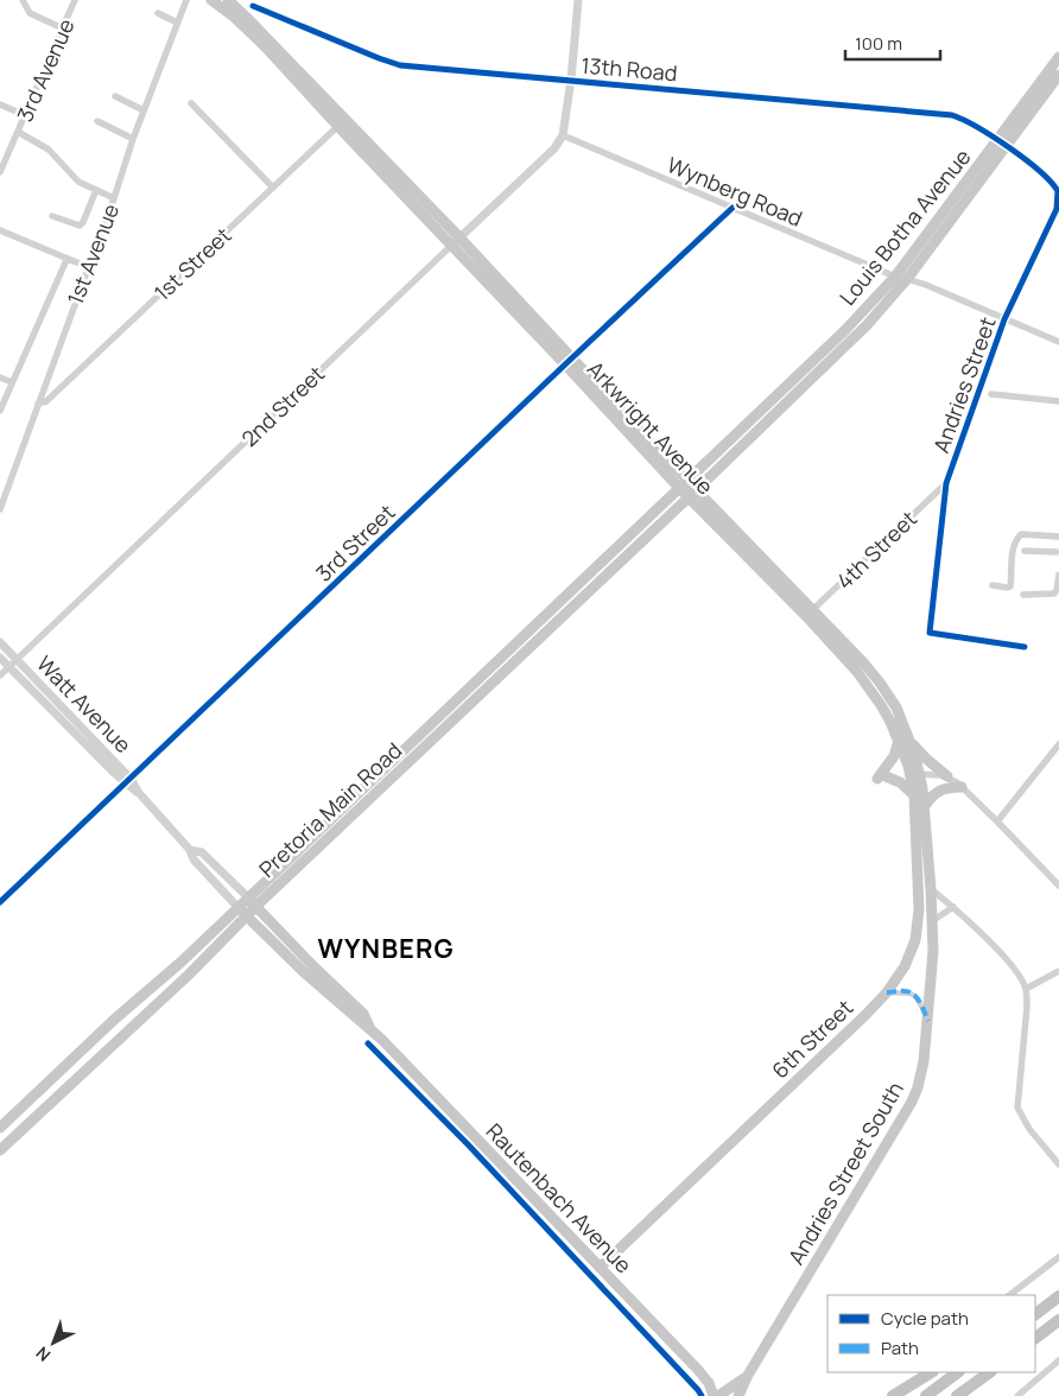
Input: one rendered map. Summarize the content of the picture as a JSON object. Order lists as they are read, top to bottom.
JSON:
{
  "streets": {
    "main road": [
      "Louis Botha Avenue",
      "Arkwright Avenue",
      "Watt Avenue",
      "Pretoria Main Road",
      "6th Street",
      "Andries Street South",
      "Rautenbach Avenue"
    ],
    "street": [
      "13th Road",
      "3rd Avenue",
      "Wynberg Road",
      "1st Avenue",
      "1st Street",
      "Andries Street",
      "2nd Street",
      "3rd Street",
      "4th Street"
    ]
  },
  "crossings": [
    ["13th Road", "Louis Botha Avenue"],
    ["13th Road", "Andries Street"],
    ["Wynberg Road", "Louis Botha Avenue"],
    ["Wynberg Road", "2nd Street"],
    ["Wynberg Road", "3rd Street"],
    ["Louis Botha Avenue", "Andries Street"],
    ["Louis Botha Avenue", "Arkwright Avenue"],
    ["Louis Botha Avenue", "Pretoria Main Road"],
    ["1st Avenue", "1st Street"],
    ["1st Street", "Arkwright Avenue"],
    ["Andries Street", "4th Street"],
    ["2nd Street", "Arkwright Avenue"],
    ["2nd Street", "Watt Avenue"],
    ["Arkwright Avenue", "3rd Street"],
    ["Arkwright Avenue", "4th Street"],
    ["Arkwright Avenue", "Pretoria Main Road"],
    ["Arkwright Avenue", "6th Street"],
    ["Arkwright Avenue", "Andries Street South"],
    ["3rd Street", "Watt Avenue"],
    ["Watt Avenue", "Pretoria Main Road"],
    ["Watt Avenue", "Rautenbach Avenue"],
    ["6th Street", "Andries Street South"],
    ["6th Street", "Rautenbach Avenue"]
  ],
  "districts": ["WYNBERG"],
  "legend": ["Cycle path", "Path"],
  "scale_bar": "100 m",
  "north": "bottom left"
}
